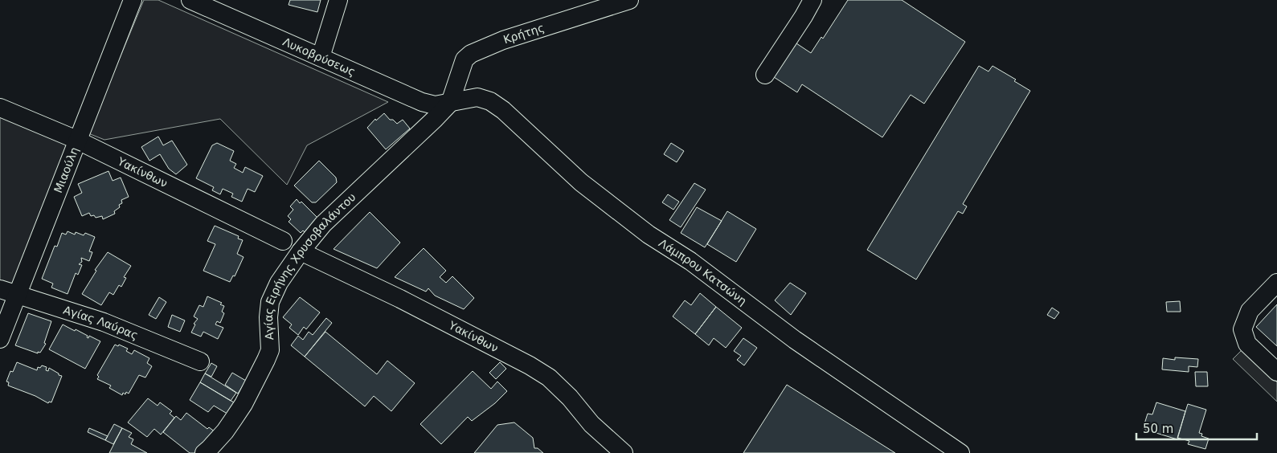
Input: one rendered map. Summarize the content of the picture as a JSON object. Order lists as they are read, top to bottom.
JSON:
{
  "streets": {
    "street": [
      "Κρήτης",
      "Λυκοβρύσεως",
      "Μιαούλη",
      "Υακίνθων",
      "Αγίας Ειρήνης Χρυσοβαλάντου",
      "Λάμπρου Κατσώνη",
      "Αγίας Λαύρας"
    ]
  },
  "crossings": [
    ["Κρήτης", "Λυκοβρύσεως"],
    ["Κρήτης", "Αγίας Ειρήνης Χρυσοβαλάντου"],
    ["Κρήτης", "Λάμπρου Κατσώνη"],
    ["Λυκοβρύσεως", "Αγίας Ειρήνης Χρυσοβαλάντου"],
    ["Λυκοβρύσεως", "Λάμπρου Κατσώνη"],
    ["Μιαούλη", "Υακίνθων"],
    ["Μιαούλη", "Αγίας Λαύρας"],
    ["Υακίνθων", "Αγίας Ειρήνης Χρυσοβαλάντου"],
    ["Αγίας Ειρήνης Χρυσοβαλάντου", "Λάμπρου Κατσώνη"]
  ],
  "scale_bar": "50 m"
}
